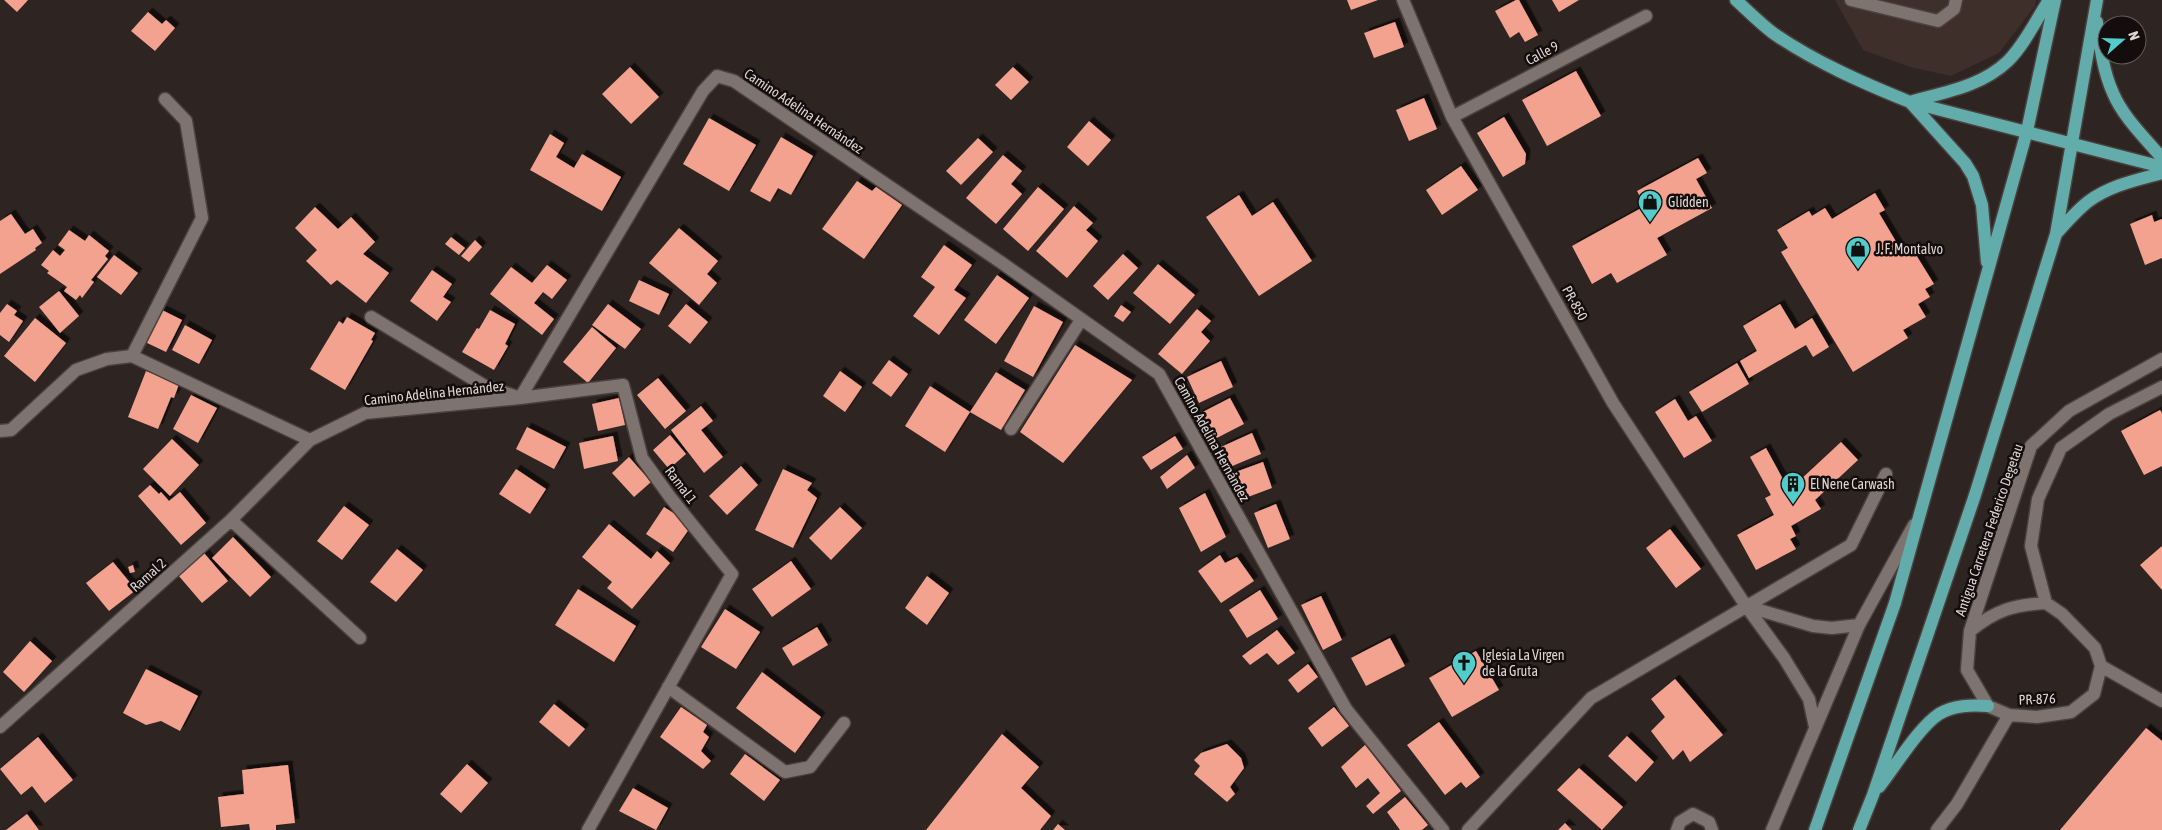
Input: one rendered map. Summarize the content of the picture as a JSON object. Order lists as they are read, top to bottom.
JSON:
{
  "streets": {
    "street": [
      "Calle 9",
      "Camino Adelina Hernández",
      "PR-850",
      "Ramal 1",
      "Antigua Carretera Federico Degetau",
      "Ramal 2",
      "PR-876"
    ]
  },
  "crossings": [
    ["Calle 9", "PR-850"],
    ["Camino Adelina Hernández", "Ramal 1"],
    ["Camino Adelina Hernández", "Ramal 2"],
    ["Antigua Carretera Federico Degetau", "PR-876"]
  ],
  "places": {
    "shop": ["Glidden", "J. F. Montalvo"],
    "building": ["El Nene Carwash"],
    "church": ["Iglesia La Virgen de la Gruta"]
  },
  "north": "right"
}
